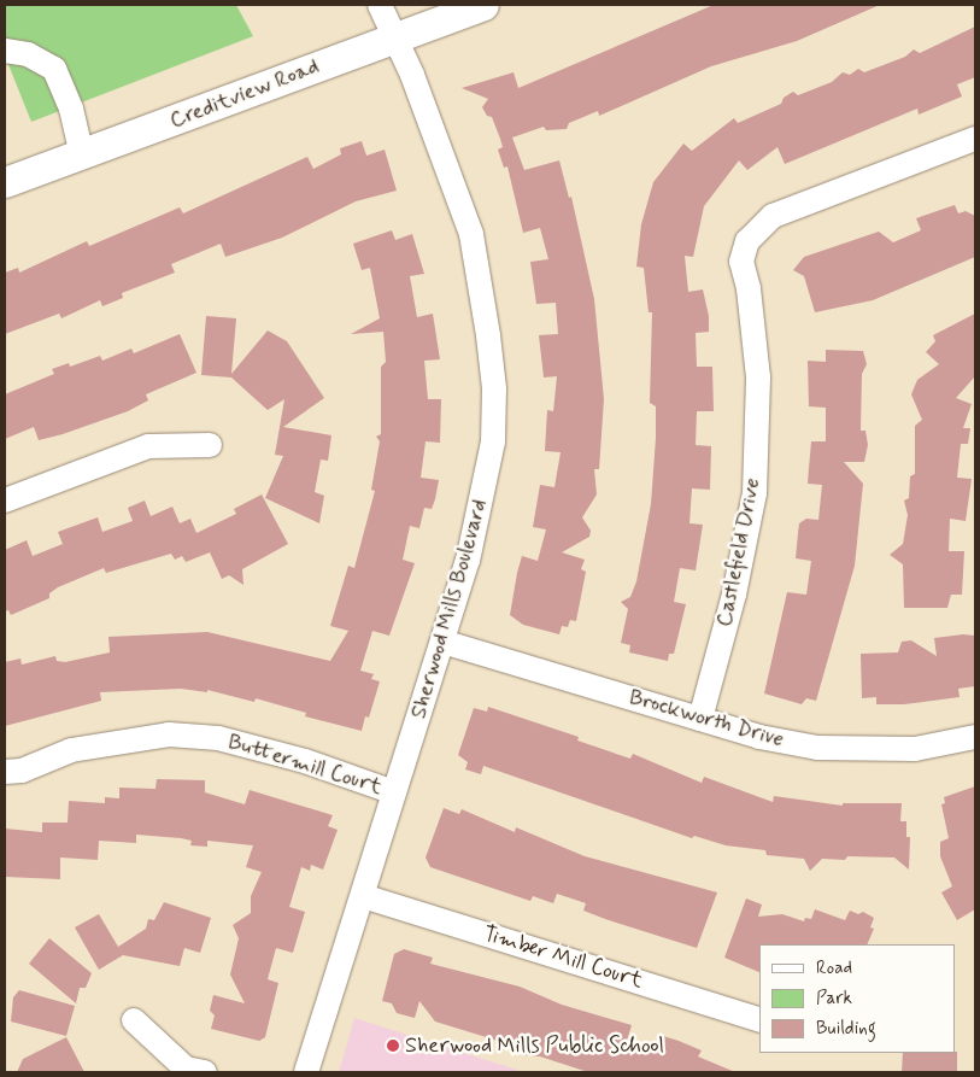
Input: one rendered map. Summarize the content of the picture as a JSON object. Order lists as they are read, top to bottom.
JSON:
{
  "streets": {
    "main road": ["Creditview Road"],
    "street": [
      "Castlefield Drive",
      "Sherwood Mills Boulevard",
      "Brockworth Drive",
      "Buttermill Court",
      "Timber Mill Court"
    ]
  },
  "crossings": [
    ["Creditview Road", "Sherwood Mills Boulevard"],
    ["Castlefield Drive", "Brockworth Drive"],
    ["Sherwood Mills Boulevard", "Brockworth Drive"],
    ["Sherwood Mills Boulevard", "Buttermill Court"],
    ["Sherwood Mills Boulevard", "Timber Mill Court"]
  ],
  "places": ["Sherwood Mills Public School"],
  "legend": ["Road", "Park", "Building"]
}
